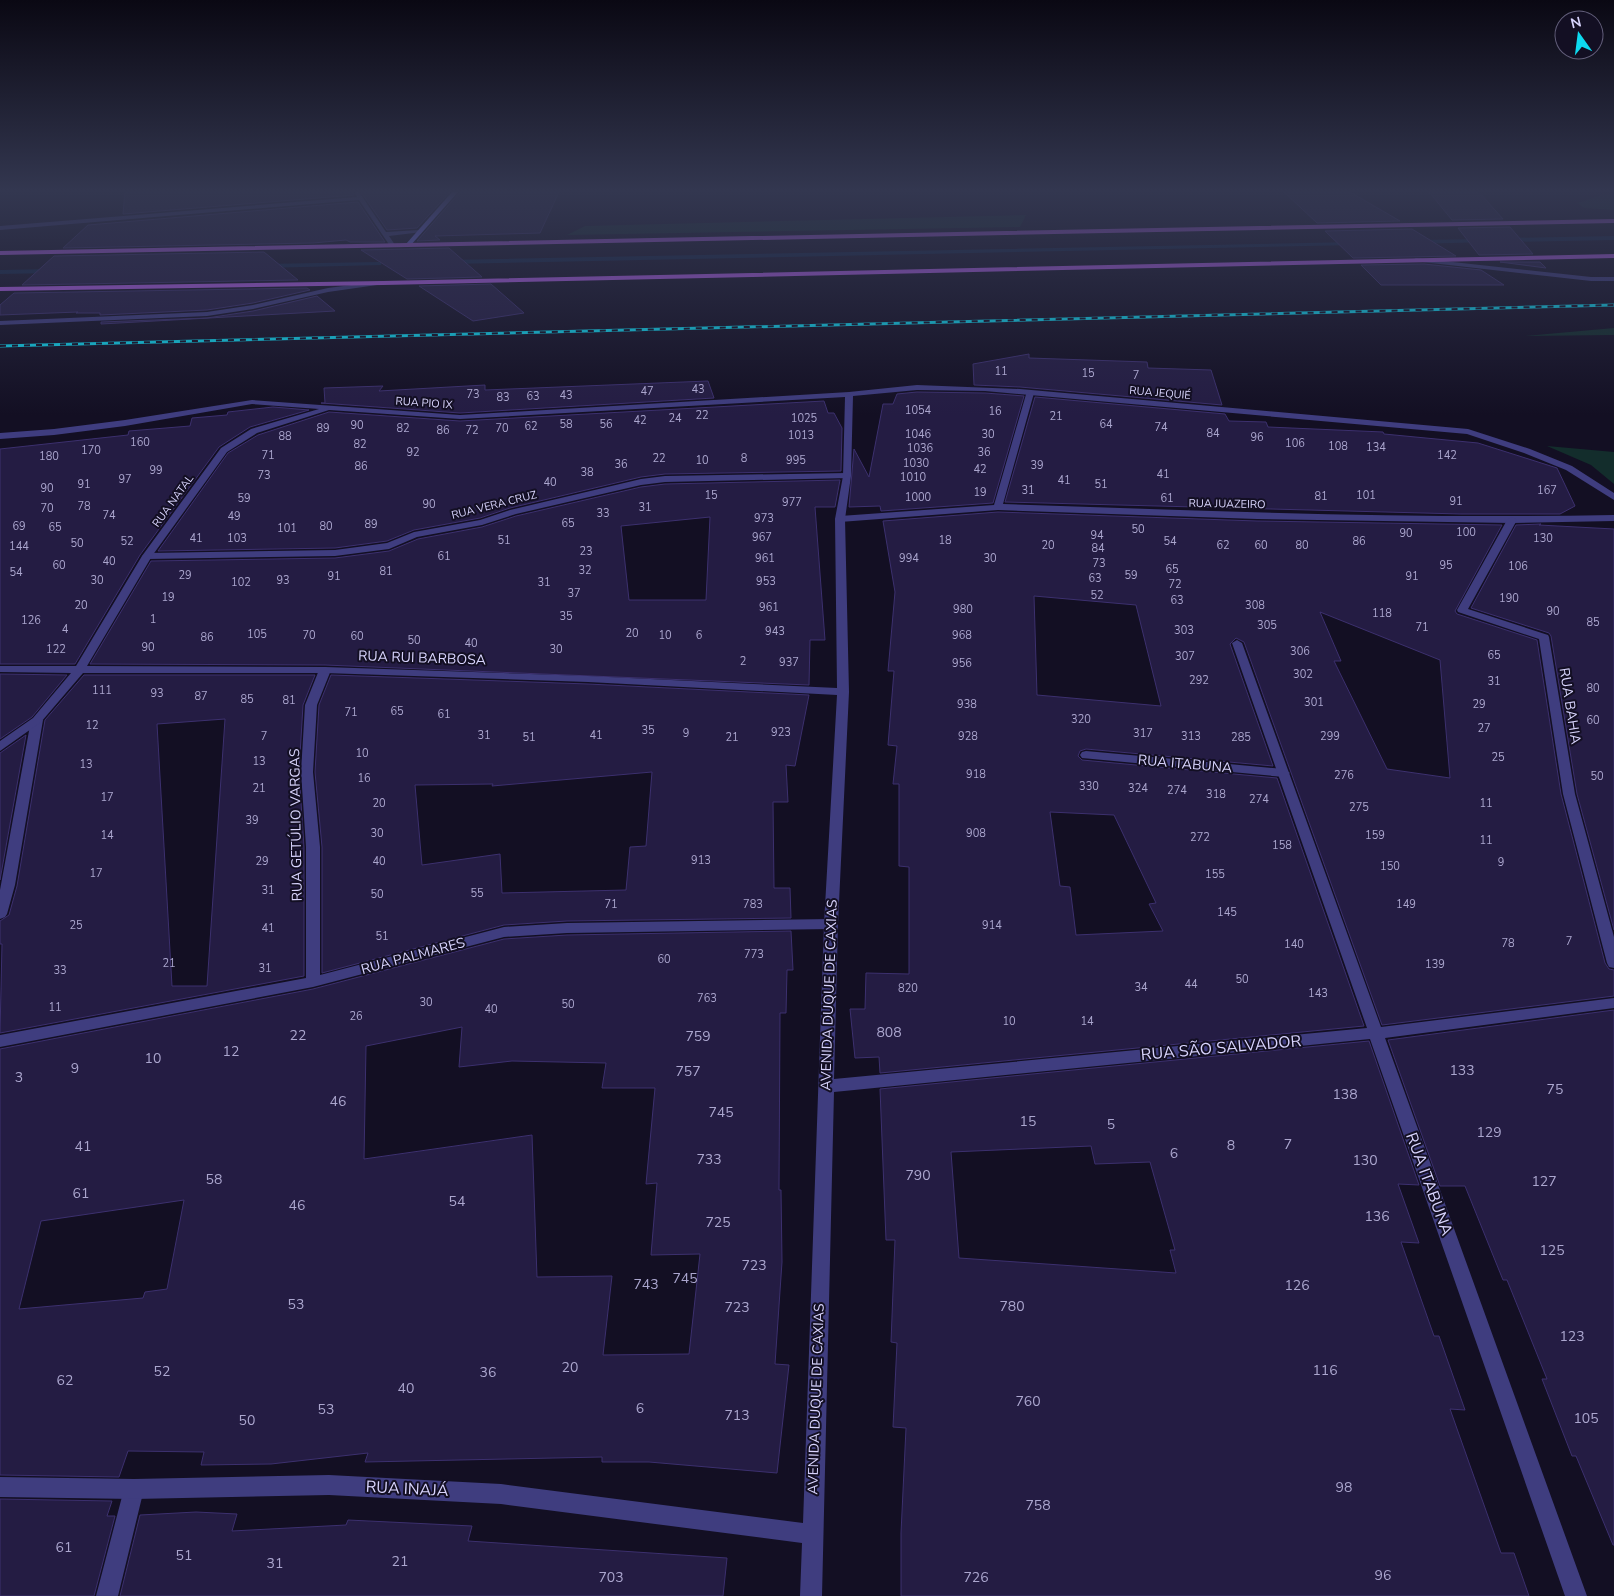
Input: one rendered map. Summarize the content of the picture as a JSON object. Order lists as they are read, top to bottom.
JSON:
{
  "streets": {
    "street": [
      "RUA JEQUIÉ",
      "RUA PIO IX",
      "RUA NATAL",
      "RUA JUAZEIRO",
      "RUA VERA CRUZ",
      "RUA RUI BARBOSA",
      "RUA BAHIA",
      "RUA ITABUNA",
      "RUA GETÚLIO VARGAS",
      "RUA PALMARES",
      "AVENIDA DUQUE DE CAXIAS",
      "RUA SÃO SALVADOR",
      "RUA INAJÁ"
    ]
  },
  "crossings": [
    ["RUA JEQUIÉ", "RUA PIO IX"],
    ["RUA JEQUIÉ", "AVENIDA DUQUE DE CAXIAS"],
    ["RUA PIO IX", "RUA NATAL"],
    ["RUA PIO IX", "AVENIDA DUQUE DE CAXIAS"],
    ["RUA NATAL", "RUA VERA CRUZ"],
    ["RUA NATAL", "RUA RUI BARBOSA"],
    ["RUA JUAZEIRO", "RUA BAHIA"],
    ["RUA JUAZEIRO", "AVENIDA DUQUE DE CAXIAS"],
    ["RUA VERA CRUZ", "AVENIDA DUQUE DE CAXIAS"],
    ["RUA RUI BARBOSA", "RUA GETÚLIO VARGAS"],
    ["RUA RUI BARBOSA", "AVENIDA DUQUE DE CAXIAS"],
    ["RUA ITABUNA", "RUA SÃO SALVADOR"],
    ["RUA GETÚLIO VARGAS", "RUA PALMARES"],
    ["RUA PALMARES", "AVENIDA DUQUE DE CAXIAS"],
    ["AVENIDA DUQUE DE CAXIAS", "RUA SÃO SALVADOR"],
    ["AVENIDA DUQUE DE CAXIAS", "RUA INAJÁ"]
  ],
  "house_numbers": [
    "11",
    "15",
    "7",
    "43",
    "47",
    "73",
    "43",
    "63",
    "83",
    "1054",
    "16",
    "22",
    "21",
    "24",
    "1025",
    "42",
    "58",
    "56",
    "64",
    "90",
    "62",
    "74",
    "89",
    "82",
    "70",
    "86",
    "72",
    "84",
    "1046",
    "30",
    "1013",
    "88",
    "96",
    "160",
    "106",
    "82",
    "108",
    "134",
    "1036",
    "170",
    "92",
    "36",
    "71",
    "142",
    "180",
    "22",
    "8",
    "10",
    "995",
    "1030",
    "36",
    "39",
    "86",
    "42",
    "99",
    "38",
    "41",
    "73",
    "1010",
    "97",
    "41",
    "40",
    "91",
    "51",
    "90",
    "31",
    "167",
    "19",
    "15",
    "101",
    "81",
    "1000",
    "59",
    "61",
    "91",
    "977",
    "90",
    "78",
    "31",
    "70",
    "33",
    "74",
    "49",
    "973",
    "65",
    "89",
    "69",
    "80",
    "65",
    "101",
    "50",
    "100",
    "90",
    "94",
    "967",
    "41",
    "103",
    "130",
    "51",
    "18",
    "52",
    "54",
    "86",
    "50",
    "20",
    "62",
    "60",
    "80",
    "144",
    "84",
    "23",
    "61",
    "961",
    "994",
    "30",
    "40",
    "73",
    "60",
    "95",
    "106",
    "65",
    "32",
    "81",
    "54",
    "29",
    "59",
    "91",
    "91",
    "63",
    "30",
    "93",
    "953",
    "102",
    "31",
    "72",
    "37",
    "52",
    "19",
    "190",
    "63",
    "20",
    "308",
    "961",
    "980",
    "90",
    "118",
    "35",
    "1",
    "126",
    "85",
    "305",
    "71",
    "4",
    "303",
    "943",
    "20",
    "105",
    "70",
    "10",
    "6",
    "968",
    "60",
    "86",
    "50",
    "40",
    "90",
    "122",
    "30",
    "306",
    "65",
    "307",
    "2",
    "937",
    "956",
    "302",
    "292",
    "31",
    "80",
    "111",
    "93",
    "87",
    "85",
    "81",
    "301",
    "938",
    "29",
    "65",
    "71",
    "61",
    "320",
    "60",
    "12",
    "27",
    "35",
    "923",
    "9",
    "317",
    "31",
    "41",
    "7",
    "928",
    "313",
    "299",
    "51",
    "21",
    "285",
    "10",
    "25",
    "13",
    "13",
    "918",
    "276",
    "50",
    "16",
    "330",
    "21",
    "324",
    "274",
    "318",
    "17",
    "274",
    "20",
    "11",
    "275",
    "39",
    "30",
    "908",
    "14",
    "159",
    "272",
    "11",
    "158",
    "913",
    "29",
    "40",
    "9",
    "150",
    "17",
    "155",
    "31",
    "55",
    "50",
    "71",
    "783",
    "149",
    "145",
    "25",
    "914",
    "41",
    "51",
    "7",
    "78",
    "140",
    "773",
    "60",
    "21",
    "139",
    "31",
    "33",
    "50",
    "44",
    "34",
    "820",
    "143",
    "763",
    "30",
    "50",
    "11",
    "40",
    "26",
    "10",
    "14",
    "808",
    "22",
    "759",
    "12",
    "10",
    "9",
    "133",
    "757",
    "3",
    "75",
    "138",
    "46",
    "745",
    "15",
    "5",
    "129",
    "7",
    "8",
    "41",
    "6",
    "733",
    "130",
    "790",
    "58",
    "127",
    "61",
    "54",
    "46",
    "136",
    "725",
    "125",
    "723",
    "745",
    "743",
    "126",
    "53",
    "780",
    "723",
    "123",
    "20",
    "116",
    "52",
    "36",
    "62",
    "40",
    "760",
    "6",
    "53",
    "713",
    "105",
    "50",
    "98",
    "758",
    "61",
    "51",
    "21",
    "31",
    "96",
    "703",
    "726"
  ],
  "north": "top"
}
